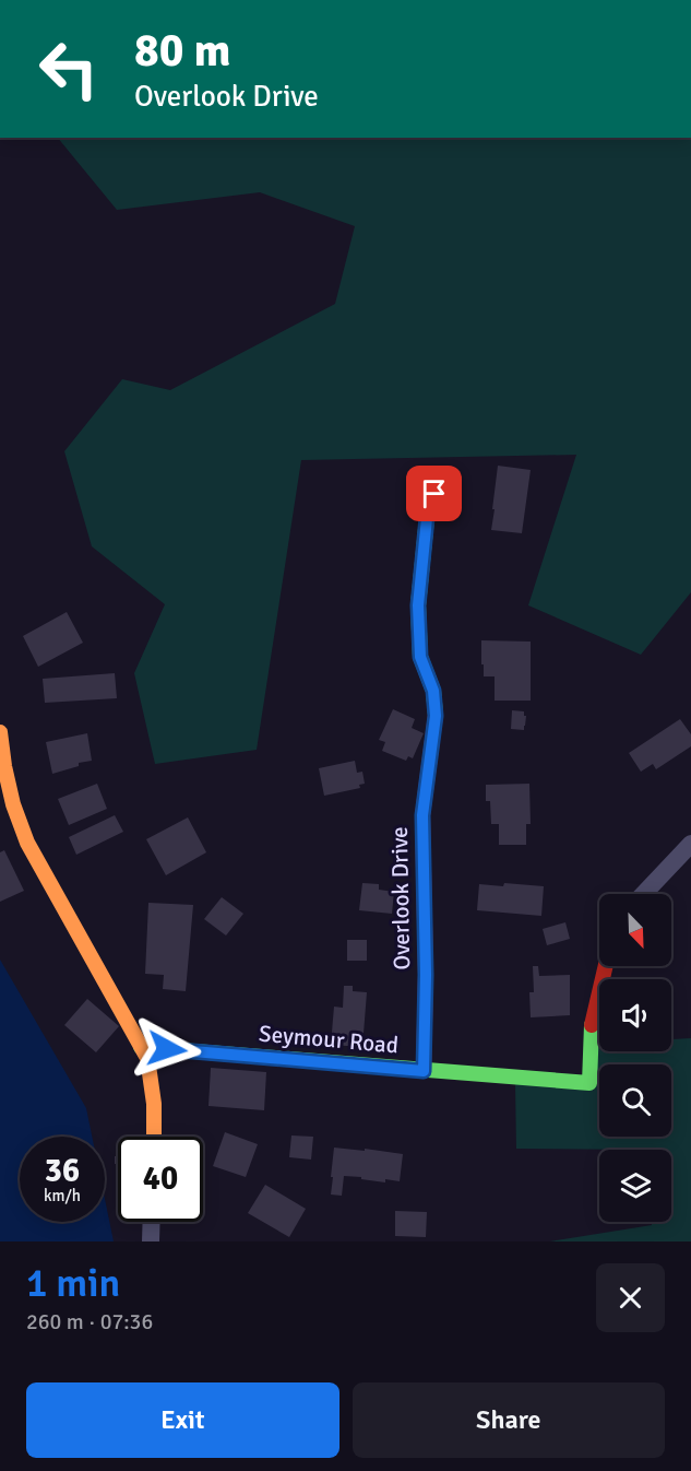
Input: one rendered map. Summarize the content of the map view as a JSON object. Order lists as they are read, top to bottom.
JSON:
{
  "streets": {
    "street": ["Overlook Drive", "Seymour Road"]
  },
  "crossings": [
    ["Overlook Drive", "Seymour Road"]
  ],
  "north": "bottom right",
  "page": {
    "turn": ["80 m", "Overlook Drive"],
    "speed": "36 km/h",
    "limit": "40",
    "heading": ["1 min", "260 m · 07:36"],
    "buttons": ["Exit", "Share"]
  }
}
